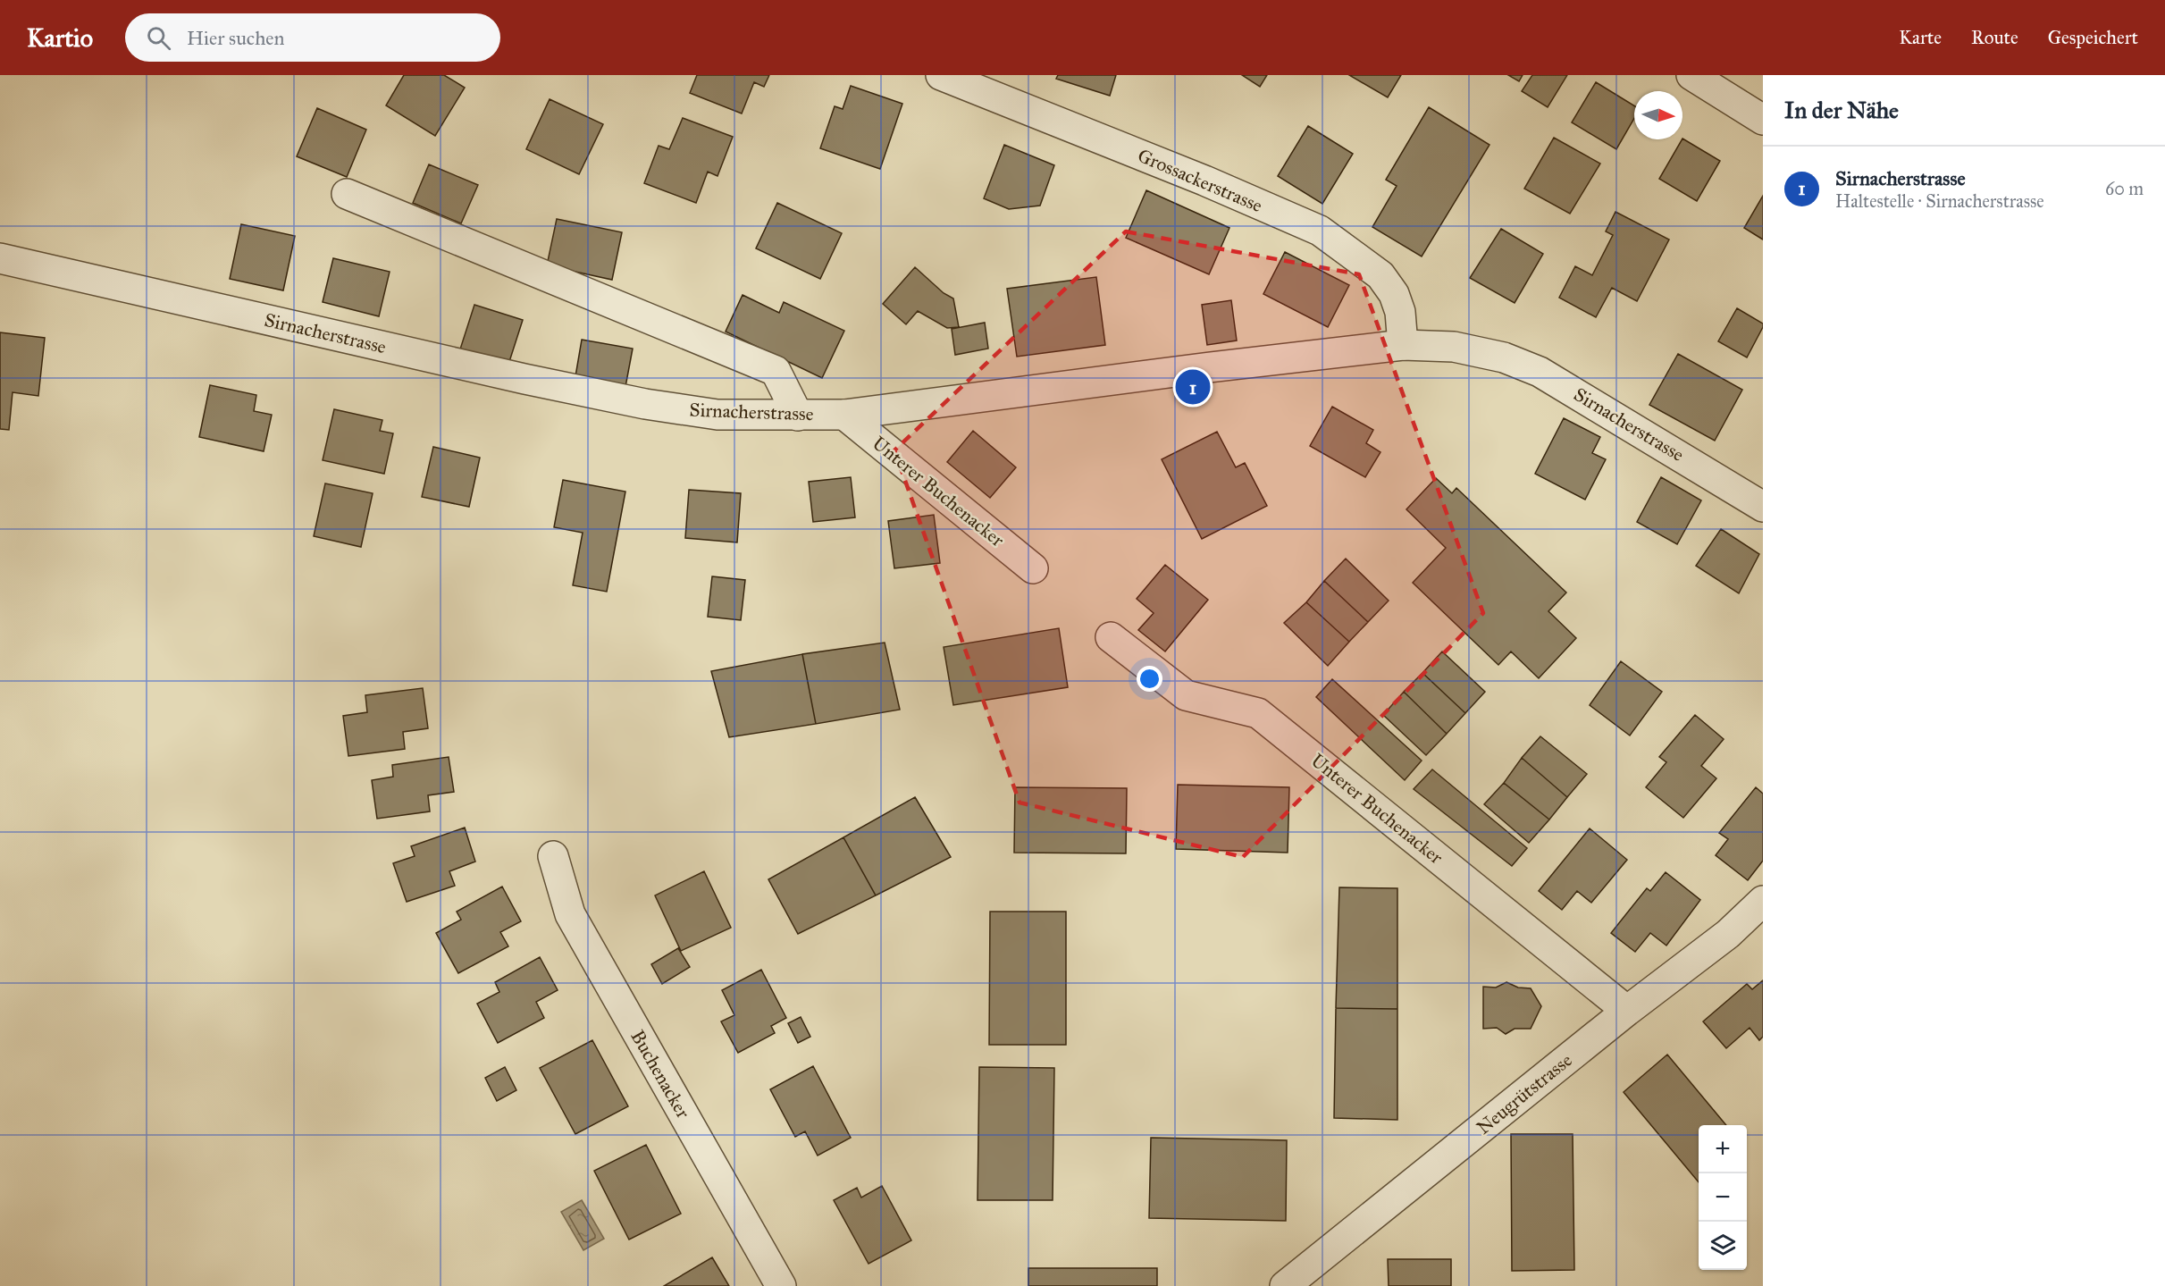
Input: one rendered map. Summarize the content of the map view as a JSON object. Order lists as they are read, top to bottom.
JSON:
{
  "streets": {
    "street": [
      "Grossackerstrasse",
      "Sirnacherstrasse",
      "Unterer Buchenacker",
      "Buchenacker",
      "Neugrütstrasse"
    ]
  },
  "crossings": [
    ["Grossackerstrasse", "Sirnacherstrasse"],
    ["Sirnacherstrasse", "Unterer Buchenacker"],
    ["Unterer Buchenacker", "Neugrütstrasse"]
  ],
  "north": "right",
  "page": {
    "header": "Kartio",
    "search": "Hier suchen",
    "nav": ["Karte", "Route", "Gespeichert"],
    "heading": "In der Nähe",
    "list": [
      {
        "mark": "1",
        "name": "Sirnacherstrasse",
        "note": "Haltestelle · Sirnacherstrasse",
        "value": "60 m"
      }
    ],
    "pins": "1",
    "map_buttons": ["+", "−"]
  }
}
